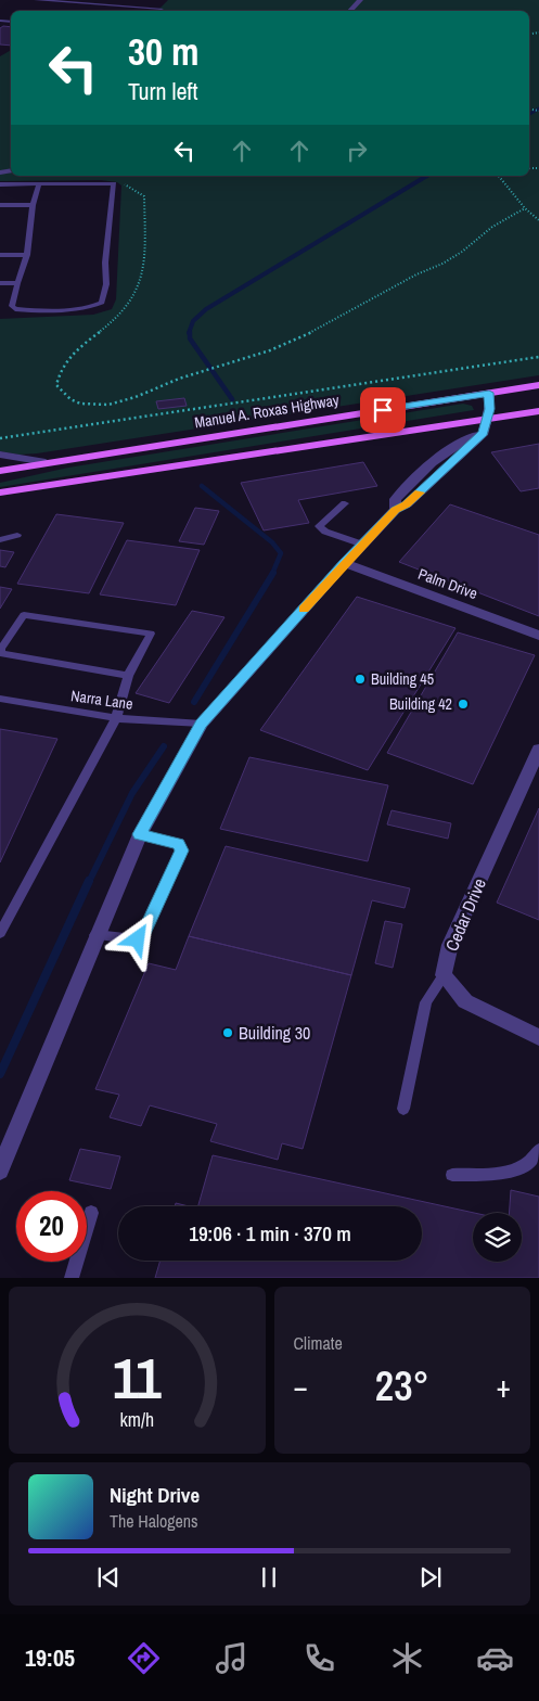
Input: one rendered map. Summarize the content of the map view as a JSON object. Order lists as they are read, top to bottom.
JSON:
{
  "streets": {
    "main road": ["Manuel A. Roxas Highway"],
    "street": ["Palm Drive", "Cedar Drive"],
    "lane": ["Narra Lane"]
  },
  "places": ["Building 45", "Building 42", "Building 30"],
  "page": {
    "turn": ["30 m", "Turn left"],
    "limit": "20",
    "trip": "19:06 · 1 min · 370 m",
    "tile": "Climate",
    "heat": ["−", "23°", "+"],
    "song": ["Night Drive", "The Halogens"],
    "tabs": "19:05",
    "gauge": ["11", "km/h"]
  }
}
